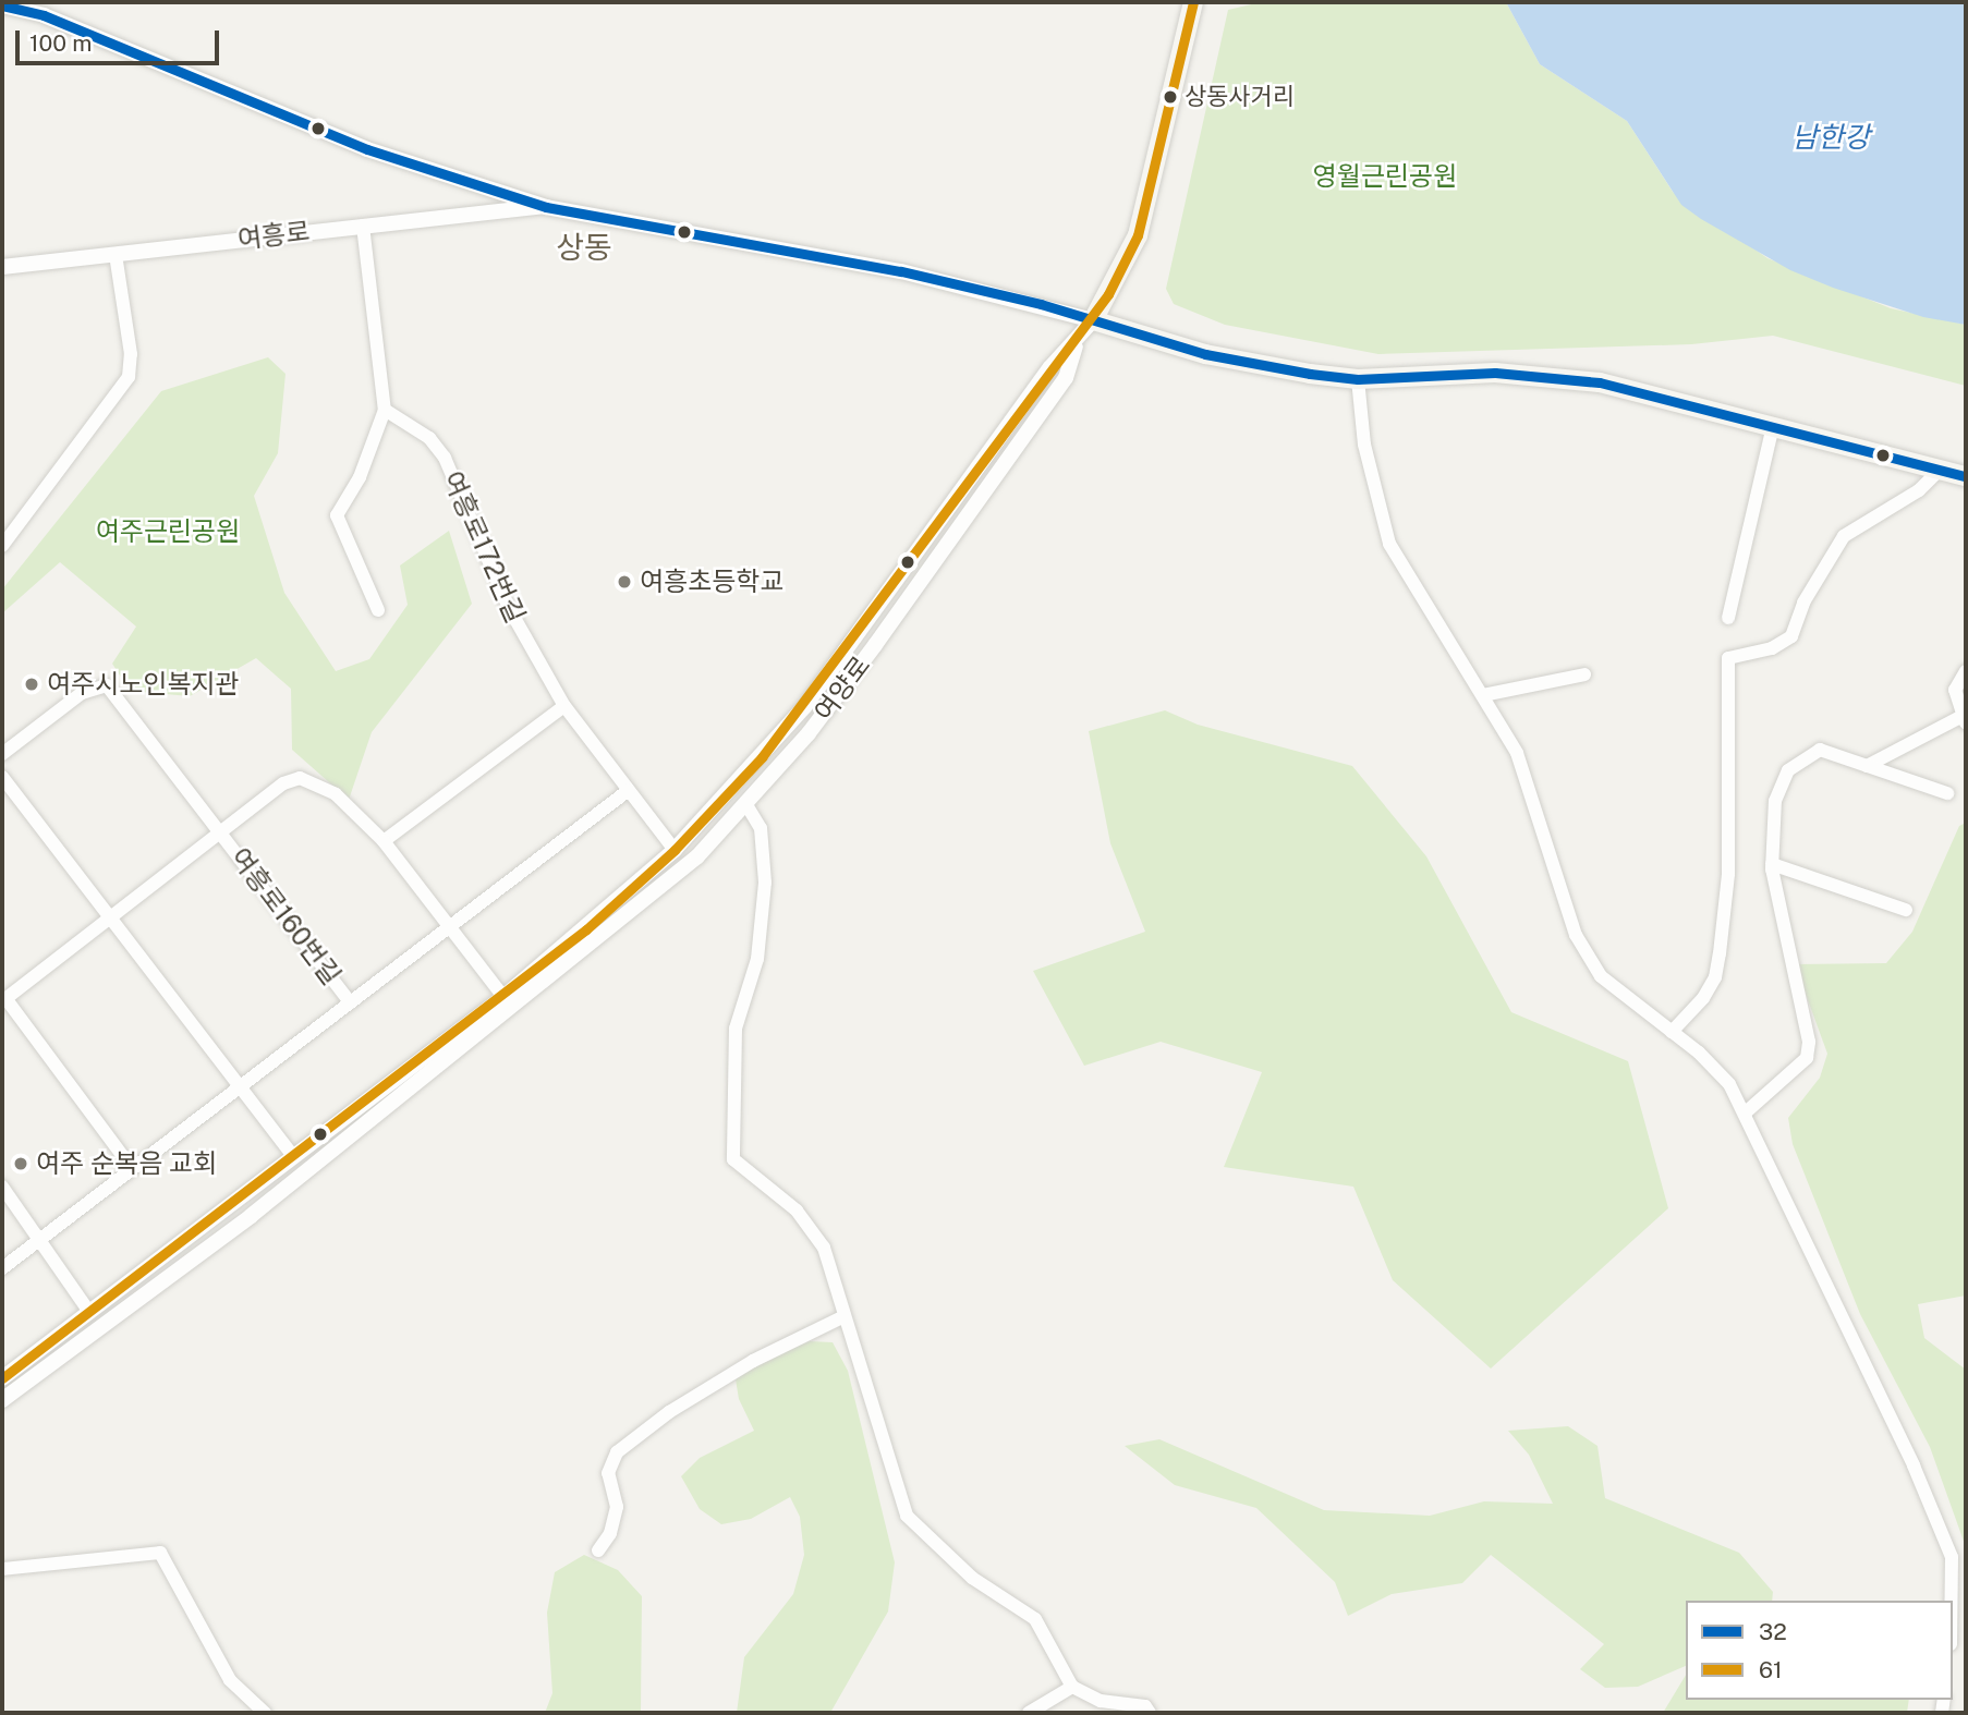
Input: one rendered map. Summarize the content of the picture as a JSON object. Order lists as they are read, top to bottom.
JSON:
{
  "streets": {
    "main road": ["여양로"],
    "street": ["여흥로", "여흥로172번길", "여흥로160번길"]
  },
  "crossings": [
    ["여흥로172번길", "여양로"],
    ["여양로", "여흥로160번길"]
  ],
  "districts": ["상동"],
  "water": ["남한강"],
  "parks": ["영월근린공원", "여주근린공원"],
  "places": [
    "상동사거리",
    "여흥초등학교",
    "여주시노인복지관",
    "여주 순복음 교회"
  ],
  "lines": ["transit line 61", "transit line 32"],
  "legend": ["32", "61"],
  "scale_bar": "100 m"
}
